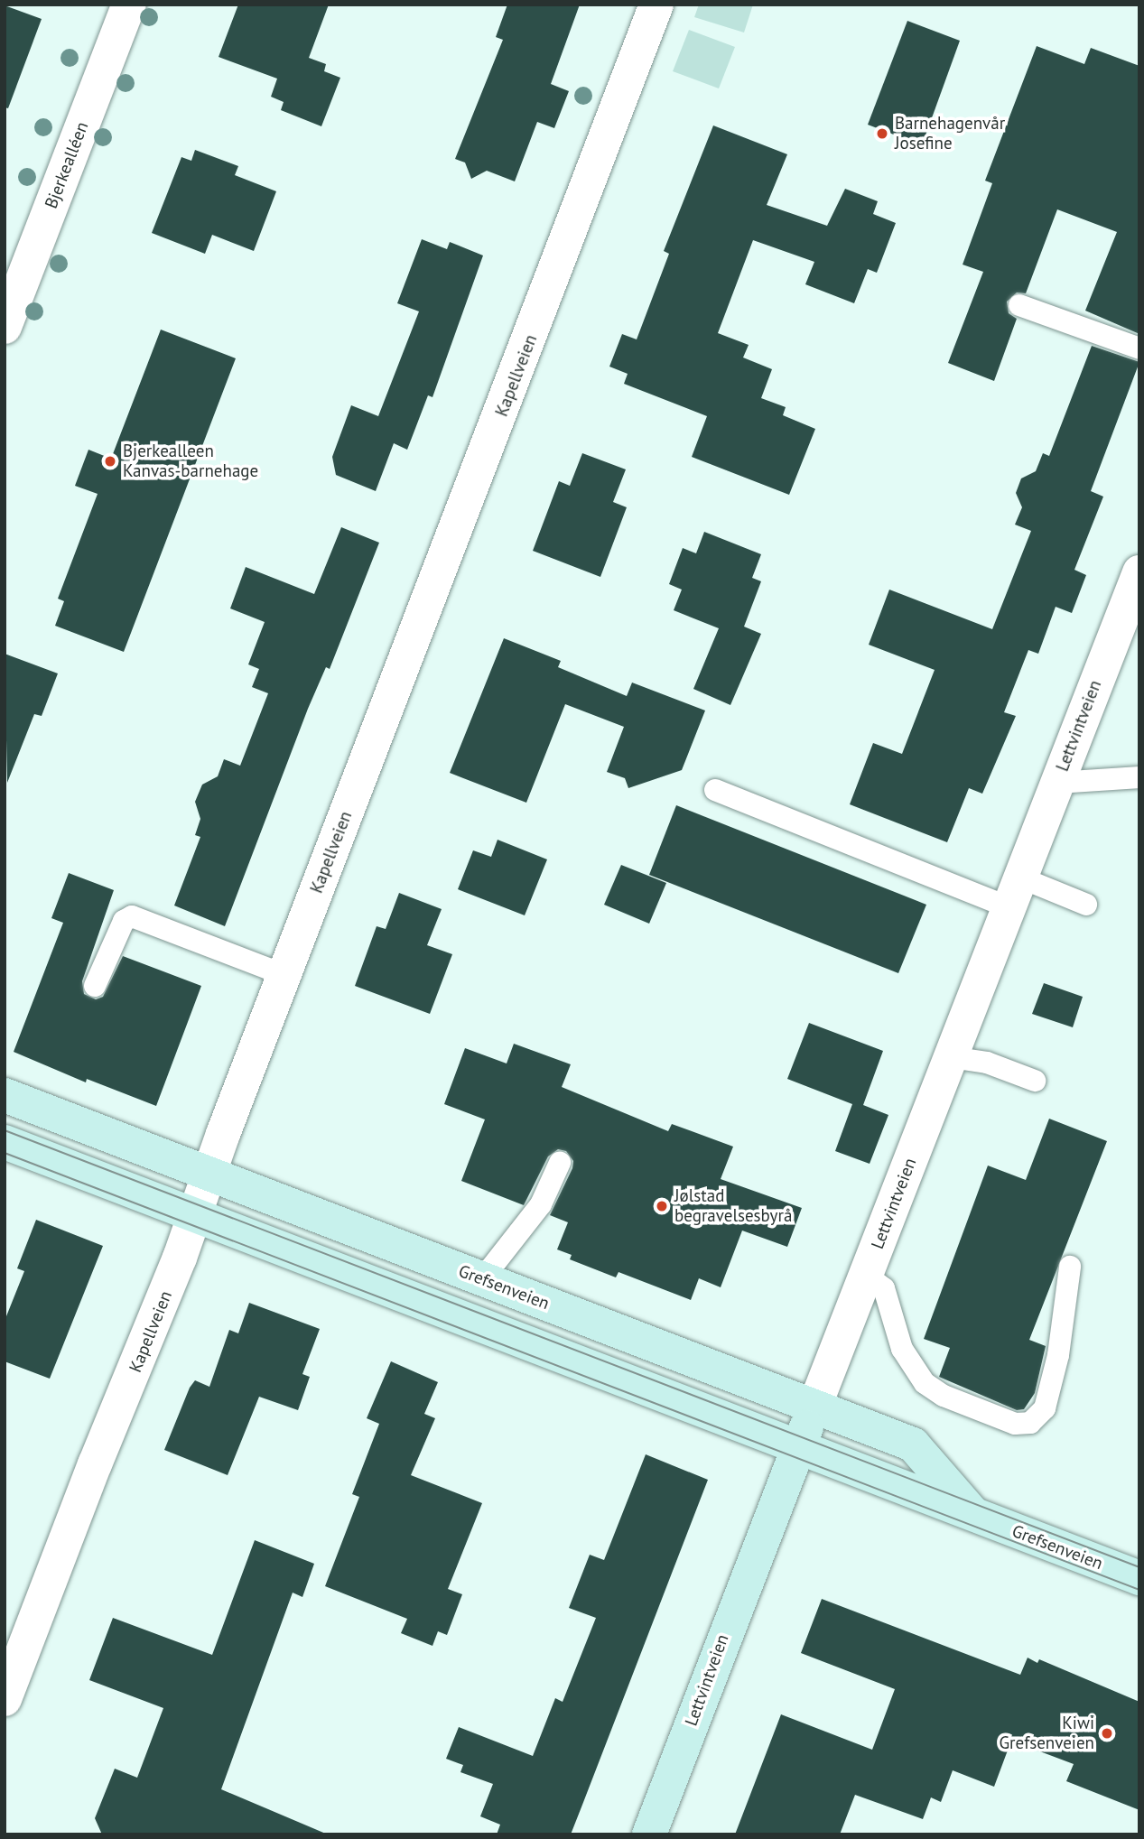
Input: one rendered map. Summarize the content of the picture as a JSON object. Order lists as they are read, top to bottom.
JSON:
{
  "streets": {
    "main road": ["Lettvintveien", "Grefsenveien"],
    "street": ["Bjerkealléen", "Kapellveien"]
  },
  "crossings": [
    ["Kapellveien", "Grefsenveien"],
    ["Lettvintveien", "Grefsenveien"]
  ],
  "places": [
    "Barnehagenvår Josefine",
    "Bjerkealleen Kanvas-barnehage",
    "Jølstad begravelsesbyrå",
    "Kiwi Grefsenveien"
  ]
}
